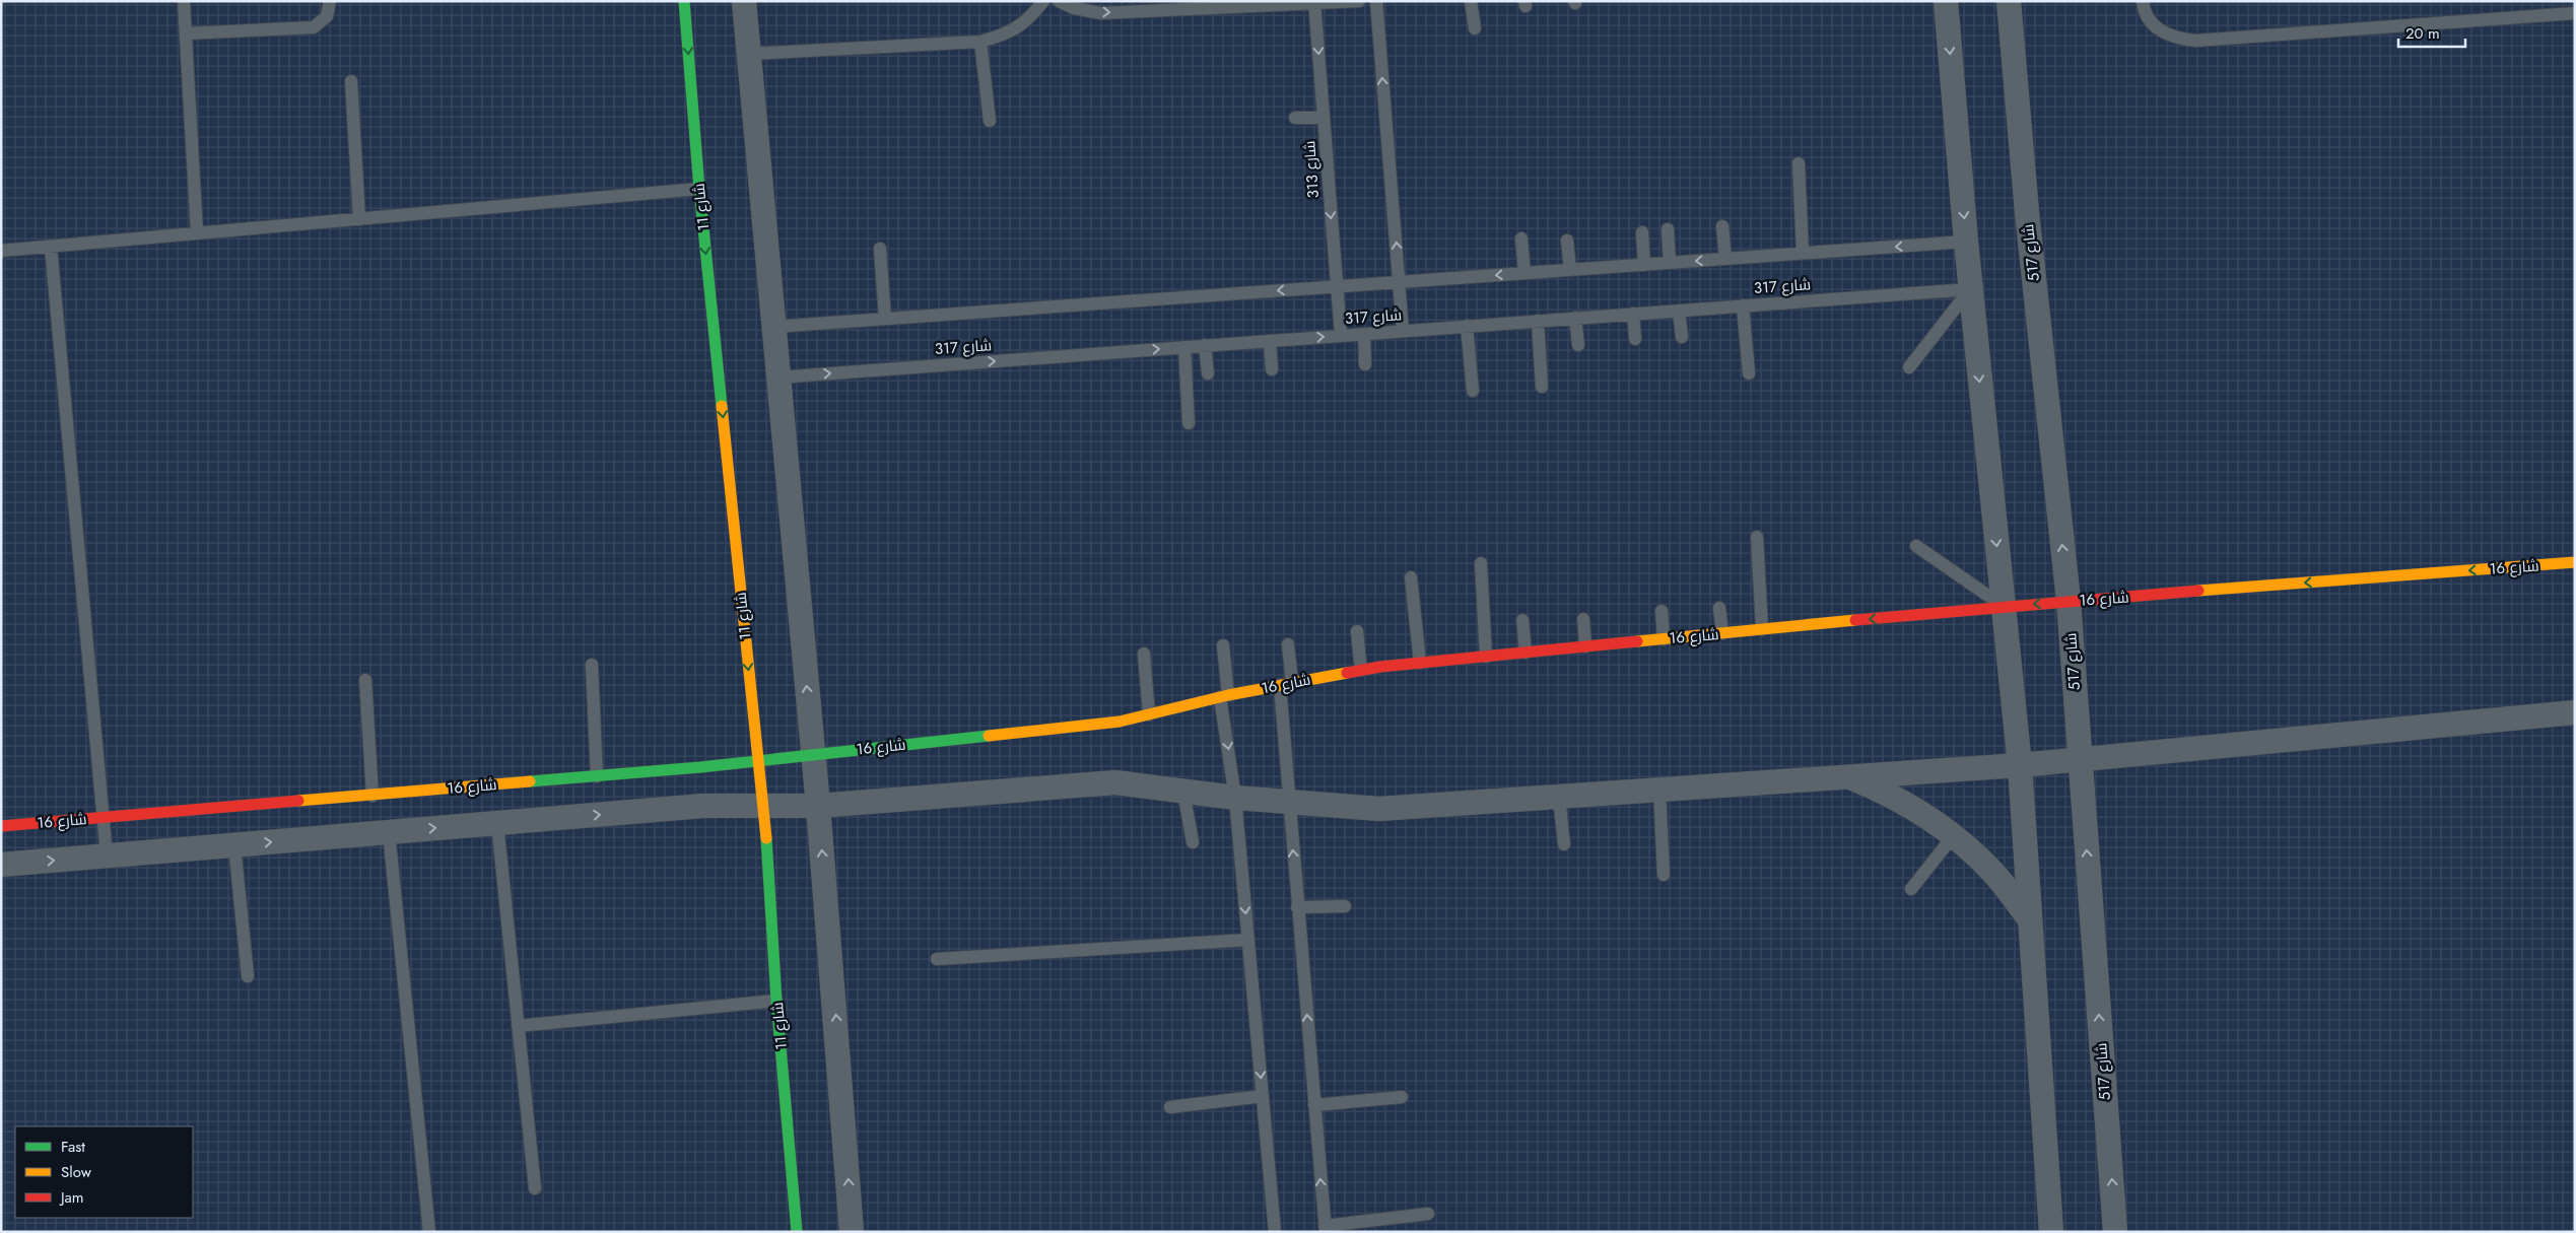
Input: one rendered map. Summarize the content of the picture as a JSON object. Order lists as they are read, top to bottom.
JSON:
{
  "streets": {
    "street": ["شارع 11", "شارع 517", "شارع 16"],
    "lane": ["شارع 313", "شارع 317"]
  },
  "crossings": [
    ["شارع 313", "شارع 317"],
    ["شارع 11", "شارع 16"],
    ["شارع 517", "شارع 16"]
  ],
  "legend": ["Fast", "Slow", "Jam"],
  "scale_bar": "20 m"
}
